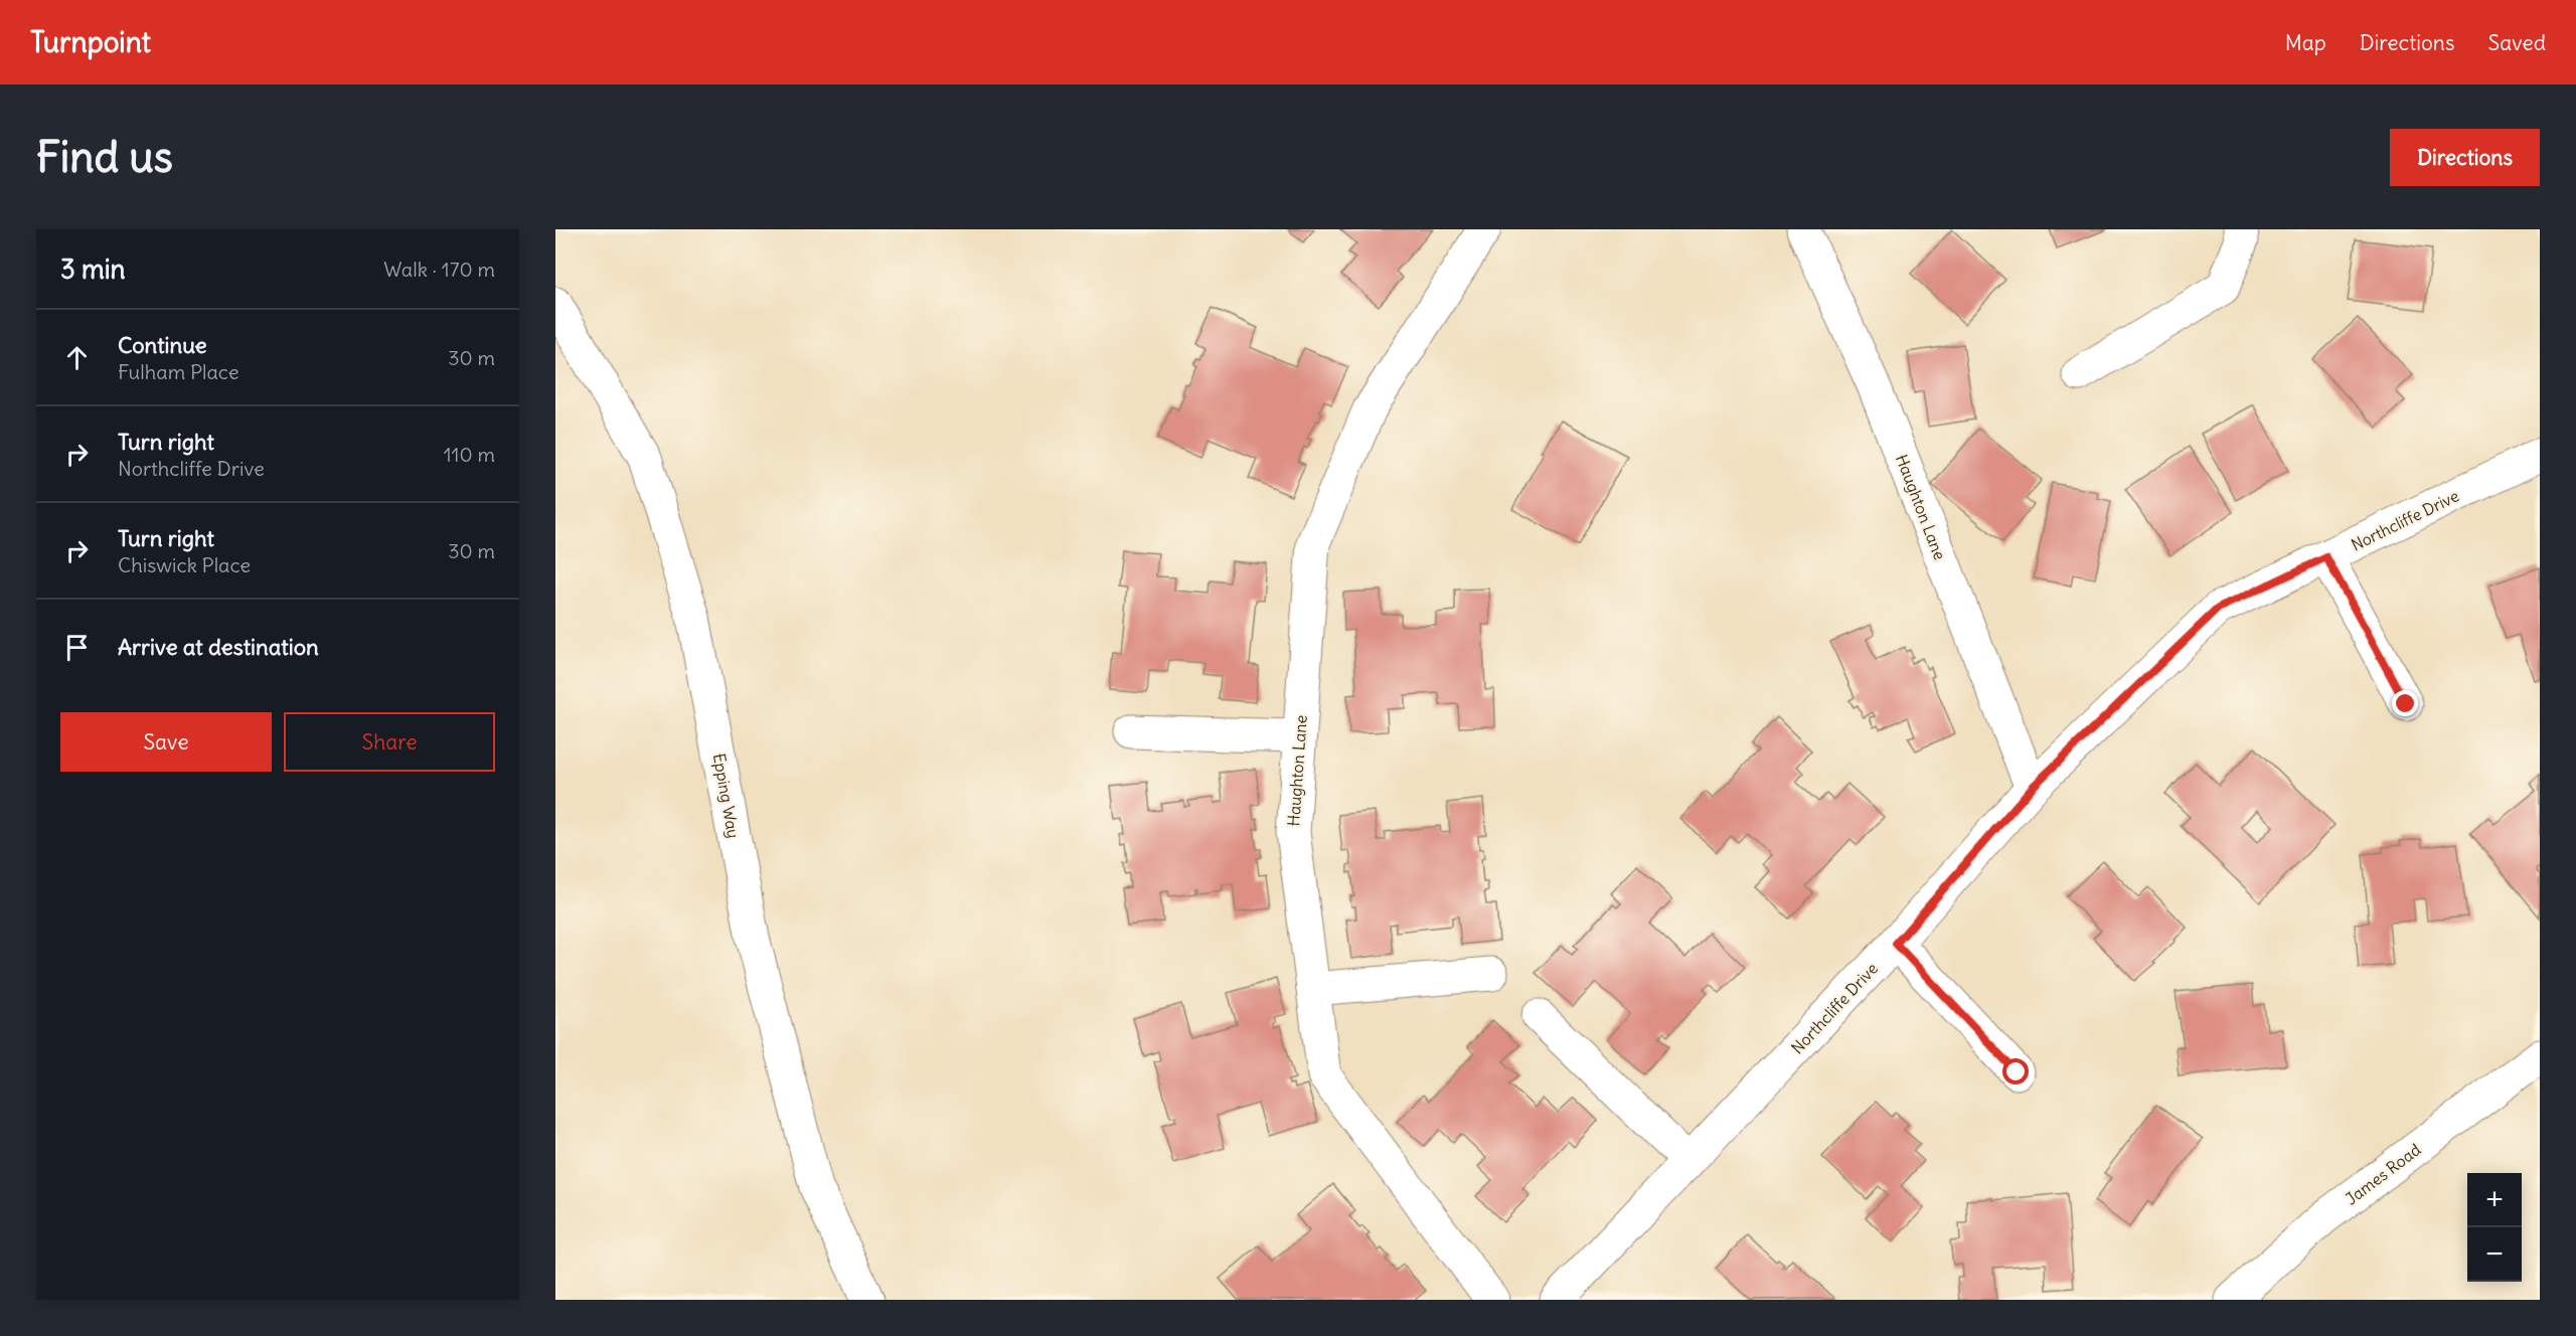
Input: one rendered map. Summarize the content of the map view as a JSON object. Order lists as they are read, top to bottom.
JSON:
{
  "streets": {
    "street": [
      "Haughton Lane",
      "Northcliffe Drive",
      "Epping Way",
      "James Road"
    ]
  },
  "crossings": [
    ["Haughton Lane", "Northcliffe Drive"]
  ],
  "page": {
    "header": "Turnpoint",
    "nav": ["Map", "Directions", "Saved"],
    "buttons": [
      "Directions",
      ["Save", "Share"]
    ],
    "title": "Find us",
    "heading": ["3 min", "Walk · 170 m"],
    "list": [
      ["Continue", "Fulham Place", "30 m"],
      ["Turn right", "Northcliffe Drive", "110 m"],
      ["Turn right", "Chiswick Place", "30 m"],
      "Arrive at destination"
    ],
    "map_buttons": ["+", "−"]
  }
}
